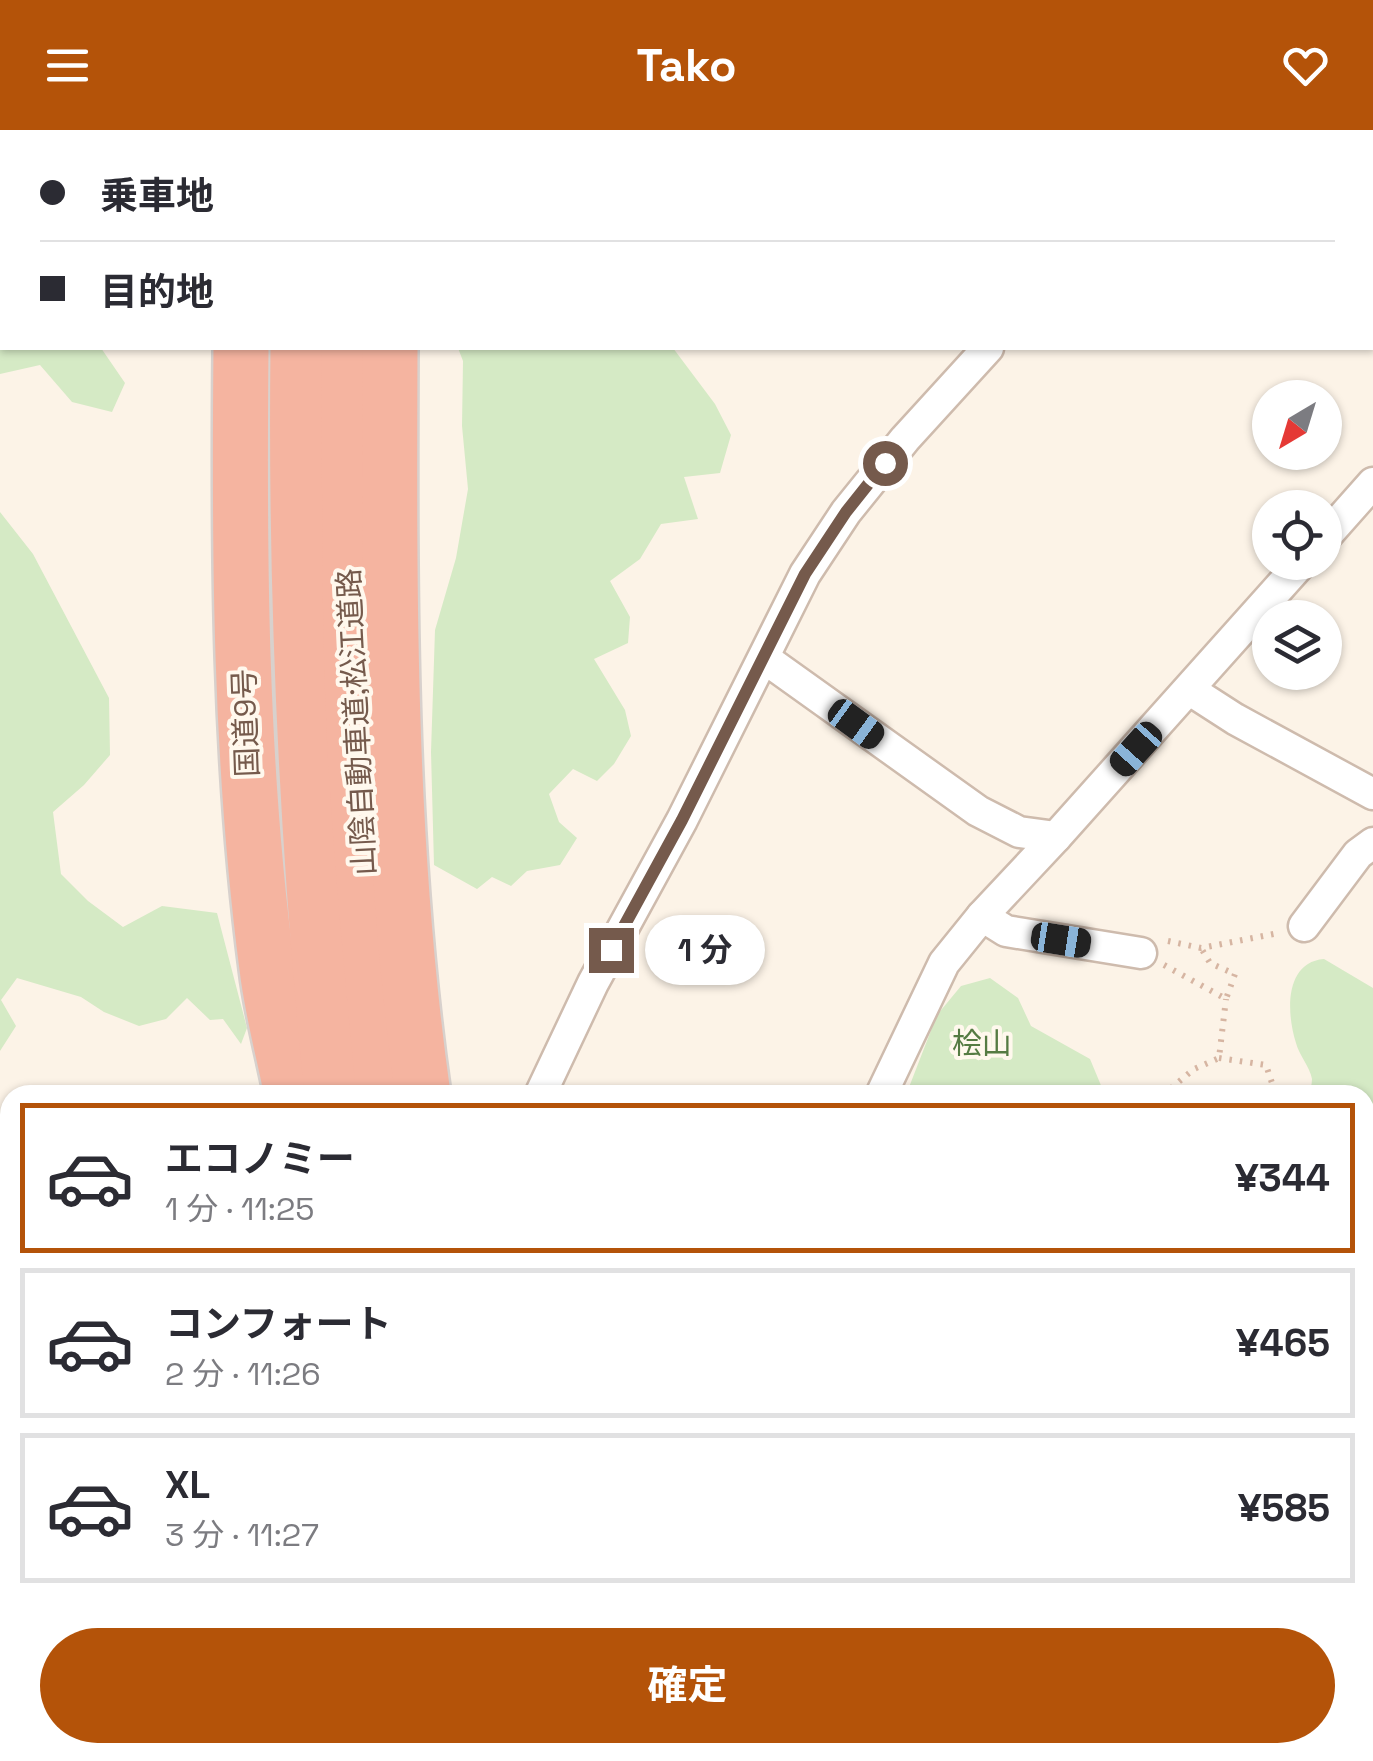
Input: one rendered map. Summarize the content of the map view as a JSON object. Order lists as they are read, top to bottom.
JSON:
{
  "streets": {
    "highway": ["山陰自動車道;松江道路", "国道9号"]
  },
  "parks": ["桧山"],
  "north": "bottom left",
  "page": {
    "header": "Tako",
    "banner": ["乗車地", "目的地"],
    "bubble": "1 分",
    "list": [
      {
        "name": "エコノミー",
        "note": "1 分 · 11:25",
        "value": "¥344"
      },
      {
        "name": "コンフォート",
        "note": "2 分 · 11:26",
        "value": "¥465"
      },
      {
        "name": "XL",
        "note": "3 分 · 11:27",
        "value": "¥585"
      }
    ],
    "buttons": "確定"
  }
}
